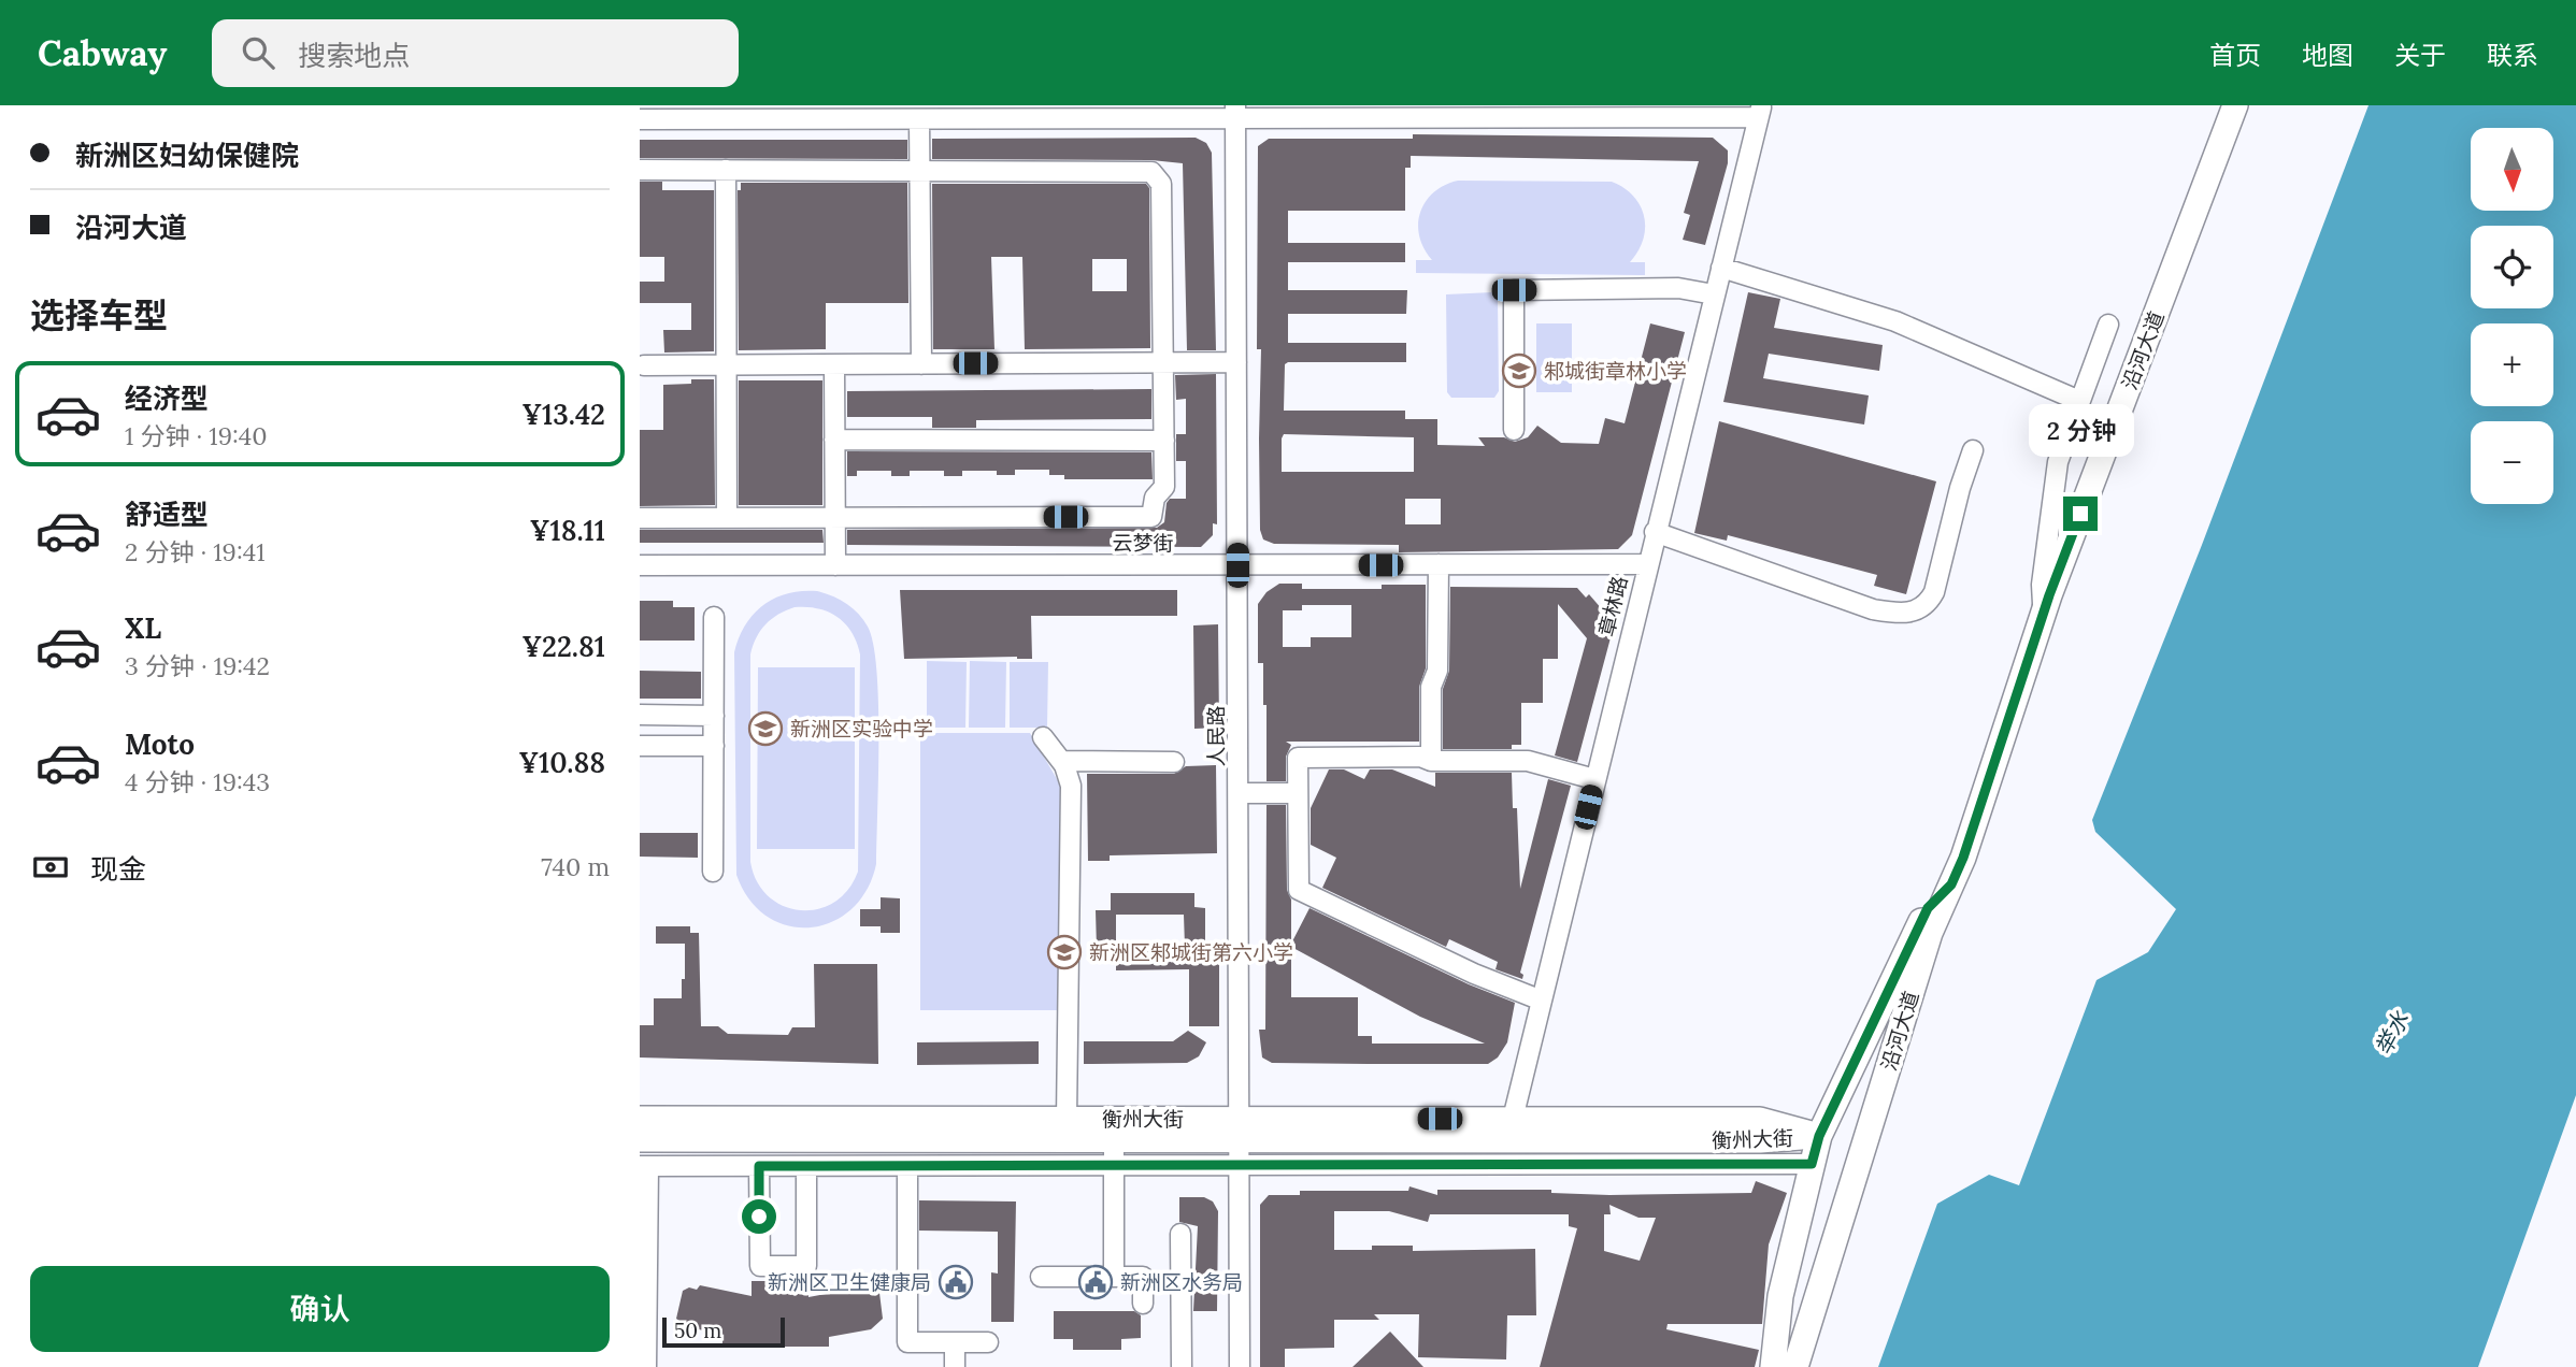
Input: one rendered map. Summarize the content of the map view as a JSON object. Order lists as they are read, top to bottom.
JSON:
{
  "streets": {
    "main road": ["沿河大道", "衡州大街"],
    "street": ["云梦街", "章林路", "人民路"]
  },
  "crossings": [
    ["云梦街", "章林路"],
    ["云梦街", "人民路"],
    ["章林路", "衡州大街"],
    ["人民路", "衡州大街"]
  ],
  "water": ["举水"],
  "places": {
    "school or university": ["邾城街章林小学", "新洲区实验中学", "新洲区邾城街第六小学"],
    "public building": ["新洲区卫生健康局", "新洲区水务局"]
  },
  "scale_bar": "50 m",
  "north": "bottom",
  "page": {
    "header": "Cabway",
    "search": "搜索地点",
    "nav": [
      "首页",
      "地图",
      "关于",
      "联系"
    ],
    "banner": ["新洲区妇幼保健院", "沿河大道"],
    "map_buttons": ["+", "−"],
    "heading": "选择车型",
    "list": [
      {
        "name": "经济型",
        "note": "1 分钟 · 19:40",
        "value": "¥13.42"
      },
      {
        "name": "舒适型",
        "note": "2 分钟 · 19:41",
        "value": "¥18.11"
      },
      {
        "name": "XL",
        "note": "3 分钟 · 19:42",
        "value": "¥22.81"
      },
      {
        "name": "Moto",
        "note": "4 分钟 · 19:43",
        "value": "¥10.88"
      }
    ],
    "bubble": "2 分钟",
    "pay": ["现金", "740 m"],
    "buttons": "确认",
    "scale": "50 m"
  }
}
